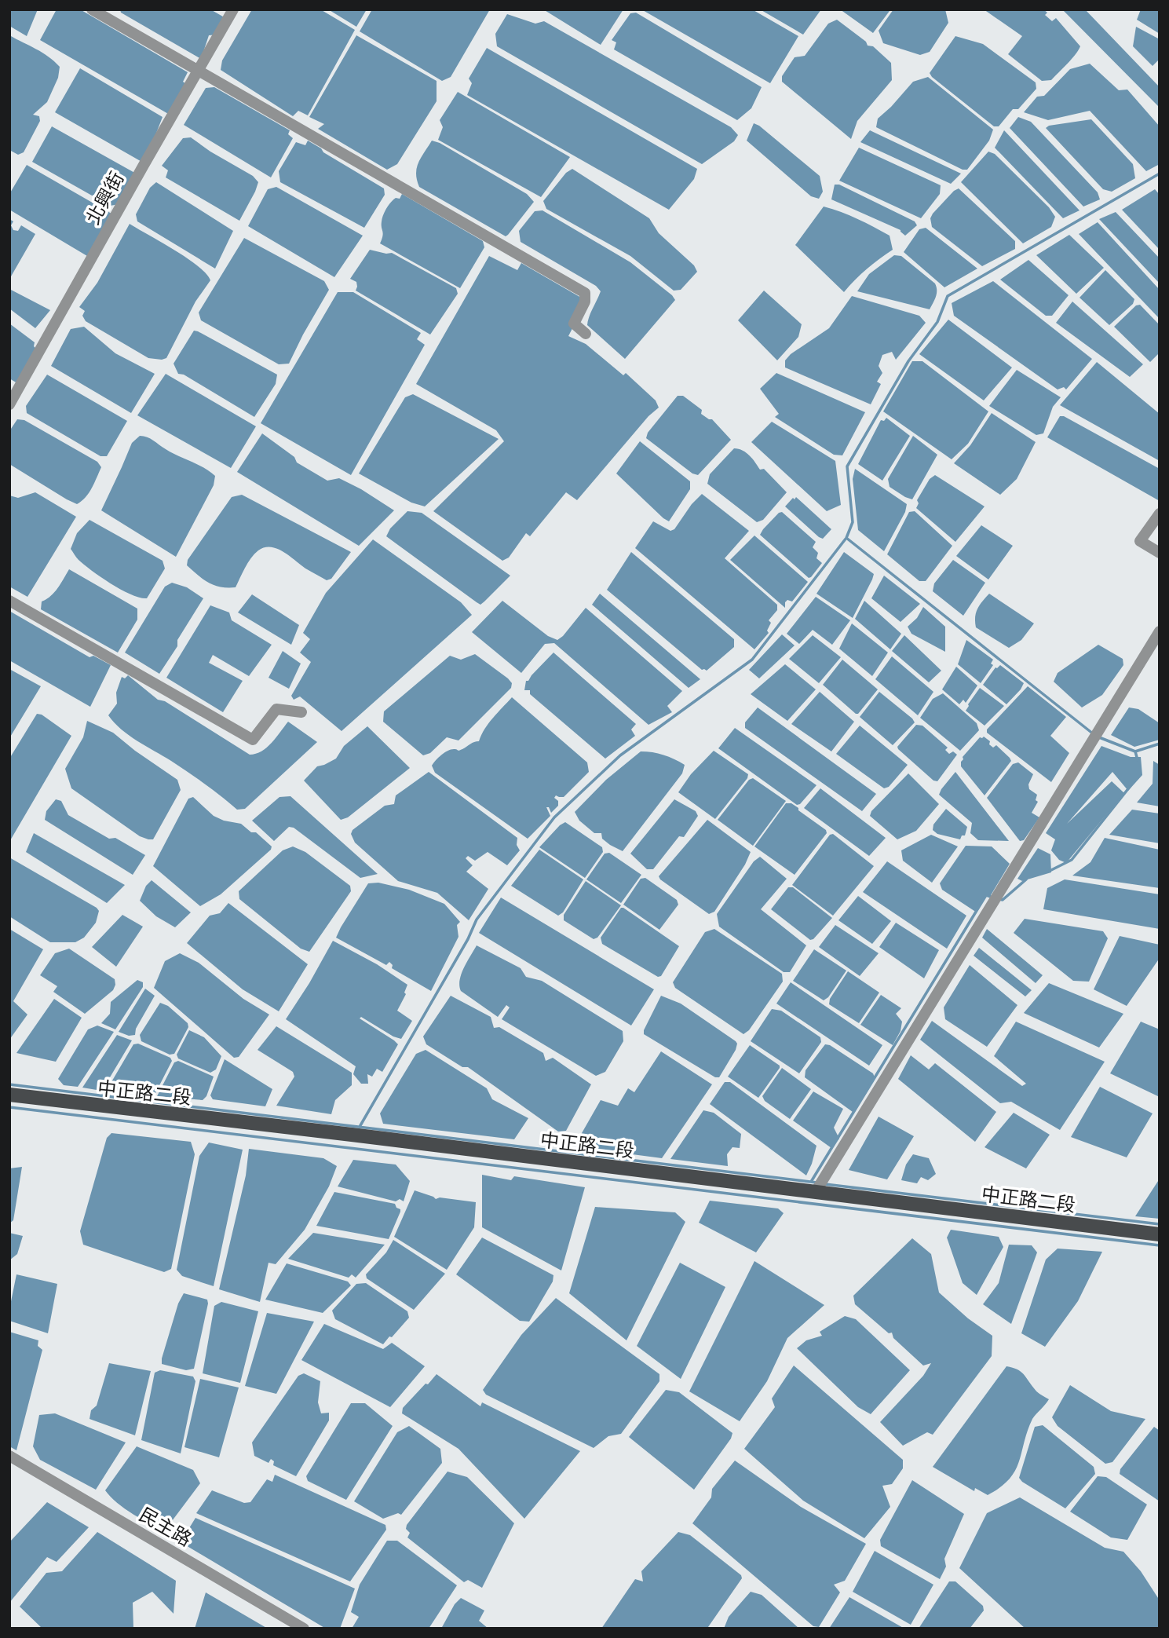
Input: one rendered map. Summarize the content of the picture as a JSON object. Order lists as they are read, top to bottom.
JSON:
{
  "streets": {
    "main road": ["中正路二段"],
    "street": ["北興街", "民主路"]
  }
}
